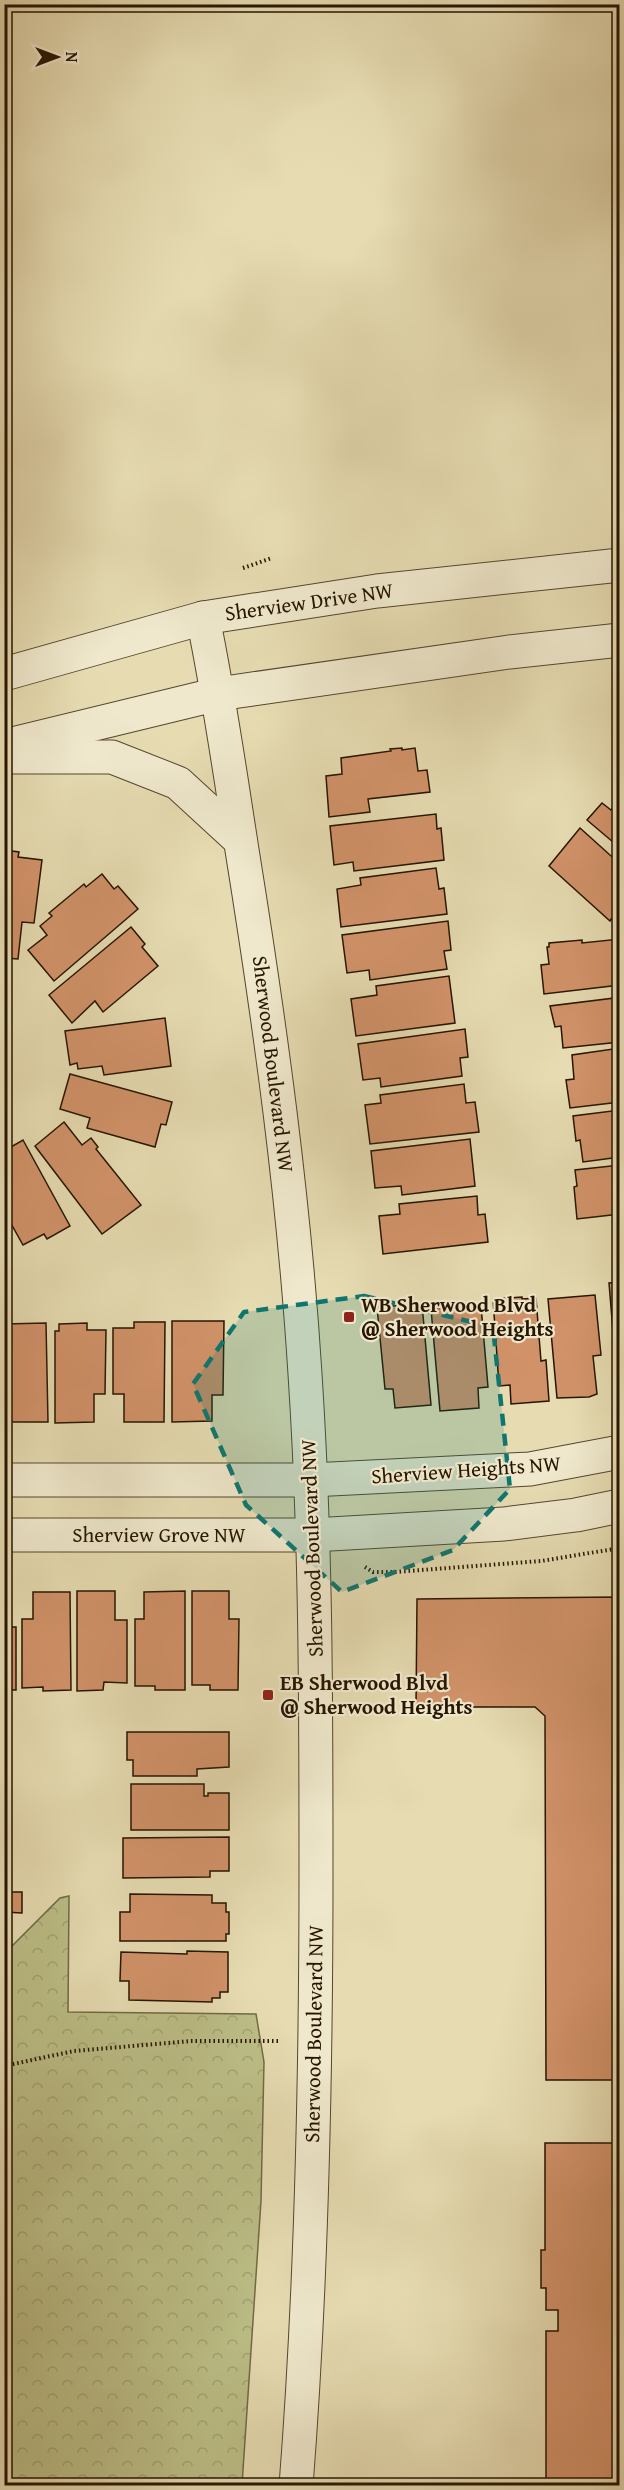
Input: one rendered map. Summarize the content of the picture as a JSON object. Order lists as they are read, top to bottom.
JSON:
{
  "streets": {
    "street": [
      "Sherview Drive NW",
      "Sherwood Boulevard NW",
      "Sherview Heights NW",
      "Sherview Grove NW"
    ]
  },
  "crossings": [
    ["Sherview Drive NW", "Sherwood Boulevard NW"],
    ["Sherwood Boulevard NW", "Sherview Heights NW"],
    ["Sherwood Boulevard NW", "Sherview Grove NW"]
  ],
  "places": {
    "transit": ["WB Sherwood Blvd @ Sherwood Heights", "EB Sherwood Blvd @ Sherwood Heights"]
  },
  "north": "right"
}
